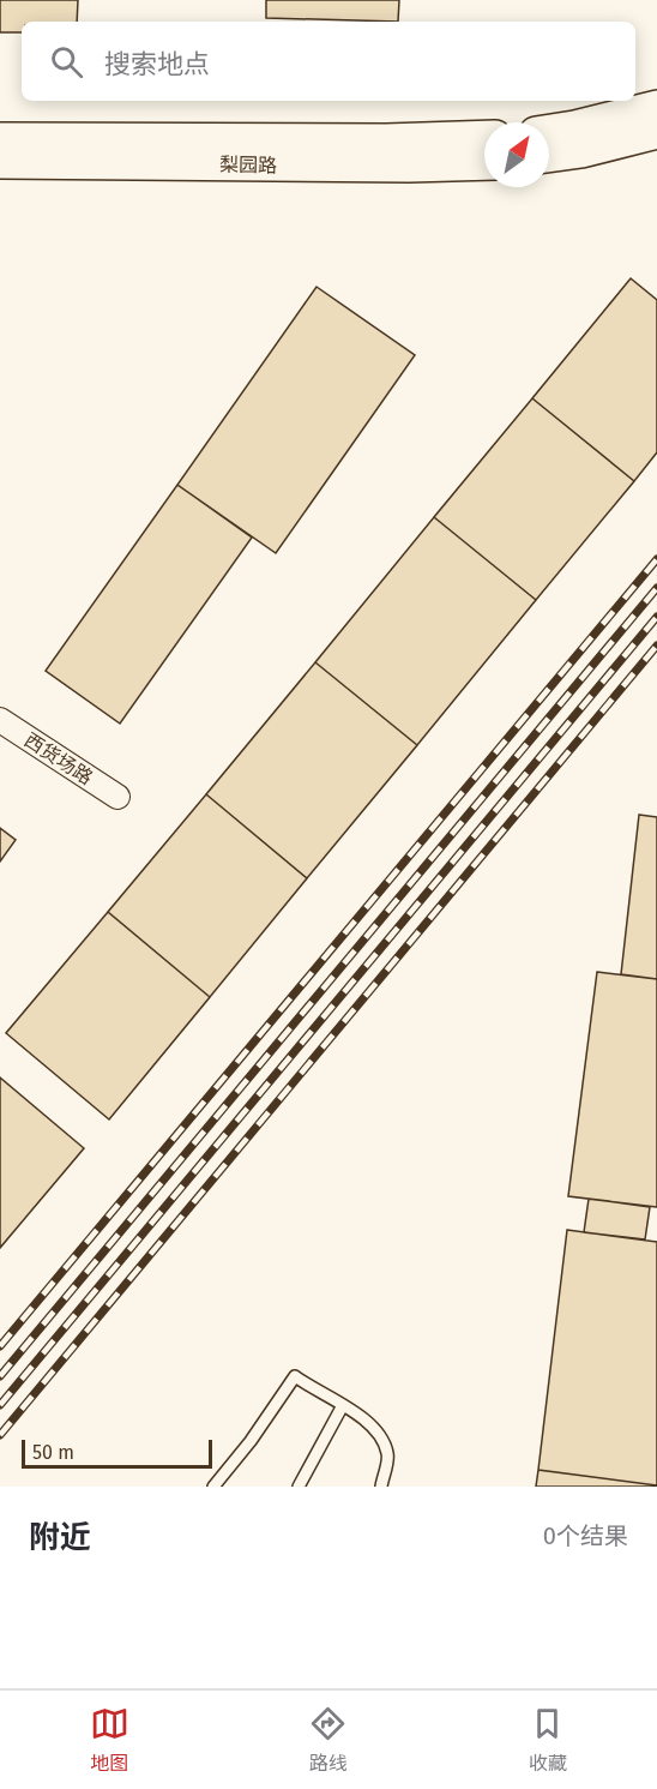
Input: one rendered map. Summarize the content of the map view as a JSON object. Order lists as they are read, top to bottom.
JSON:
{
  "streets": {
    "street": ["梨园路", "西货场路"]
  },
  "scale_bar": "50 m",
  "north": "top right",
  "page": {
    "search": "搜索地点",
    "scale": "50 m",
    "heading": ["附近", "0个结果"],
    "nav": ["地图", "路线", "收藏"]
  }
}
